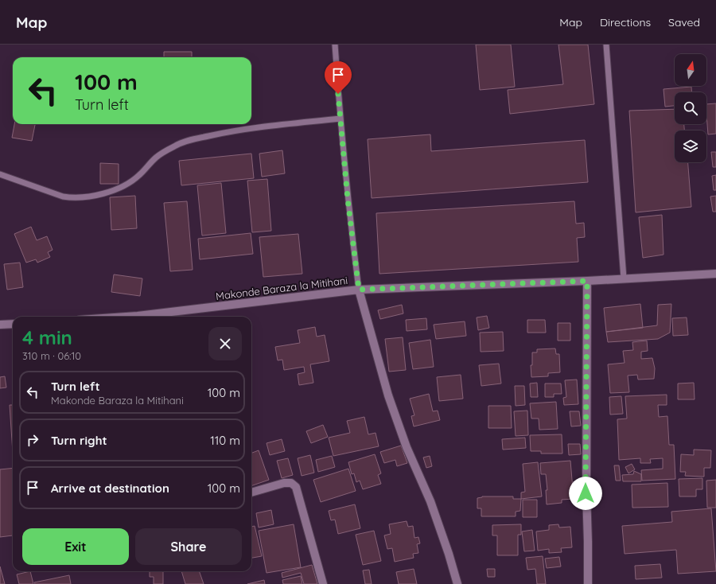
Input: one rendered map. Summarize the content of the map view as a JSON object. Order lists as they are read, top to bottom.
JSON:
{
  "streets": {
    "street": ["Makonde Baraza la Mitihani"]
  },
  "north": "top",
  "page": {
    "header": "Map",
    "nav": ["Map", "Directions", "Saved"],
    "turn": ["100 m", "Turn left"],
    "heading": ["4 min", "310 m · 06:10"],
    "list": [
      {
        "name": "Turn left",
        "note": "Makonde Baraza la Mitihani",
        "value": "100 m"
      },
      {
        "name": "Turn right",
        "value": "110 m"
      },
      {
        "name": "Arrive at destination",
        "value": "100 m"
      }
    ],
    "buttons": ["Exit", "Share"]
  }
}
